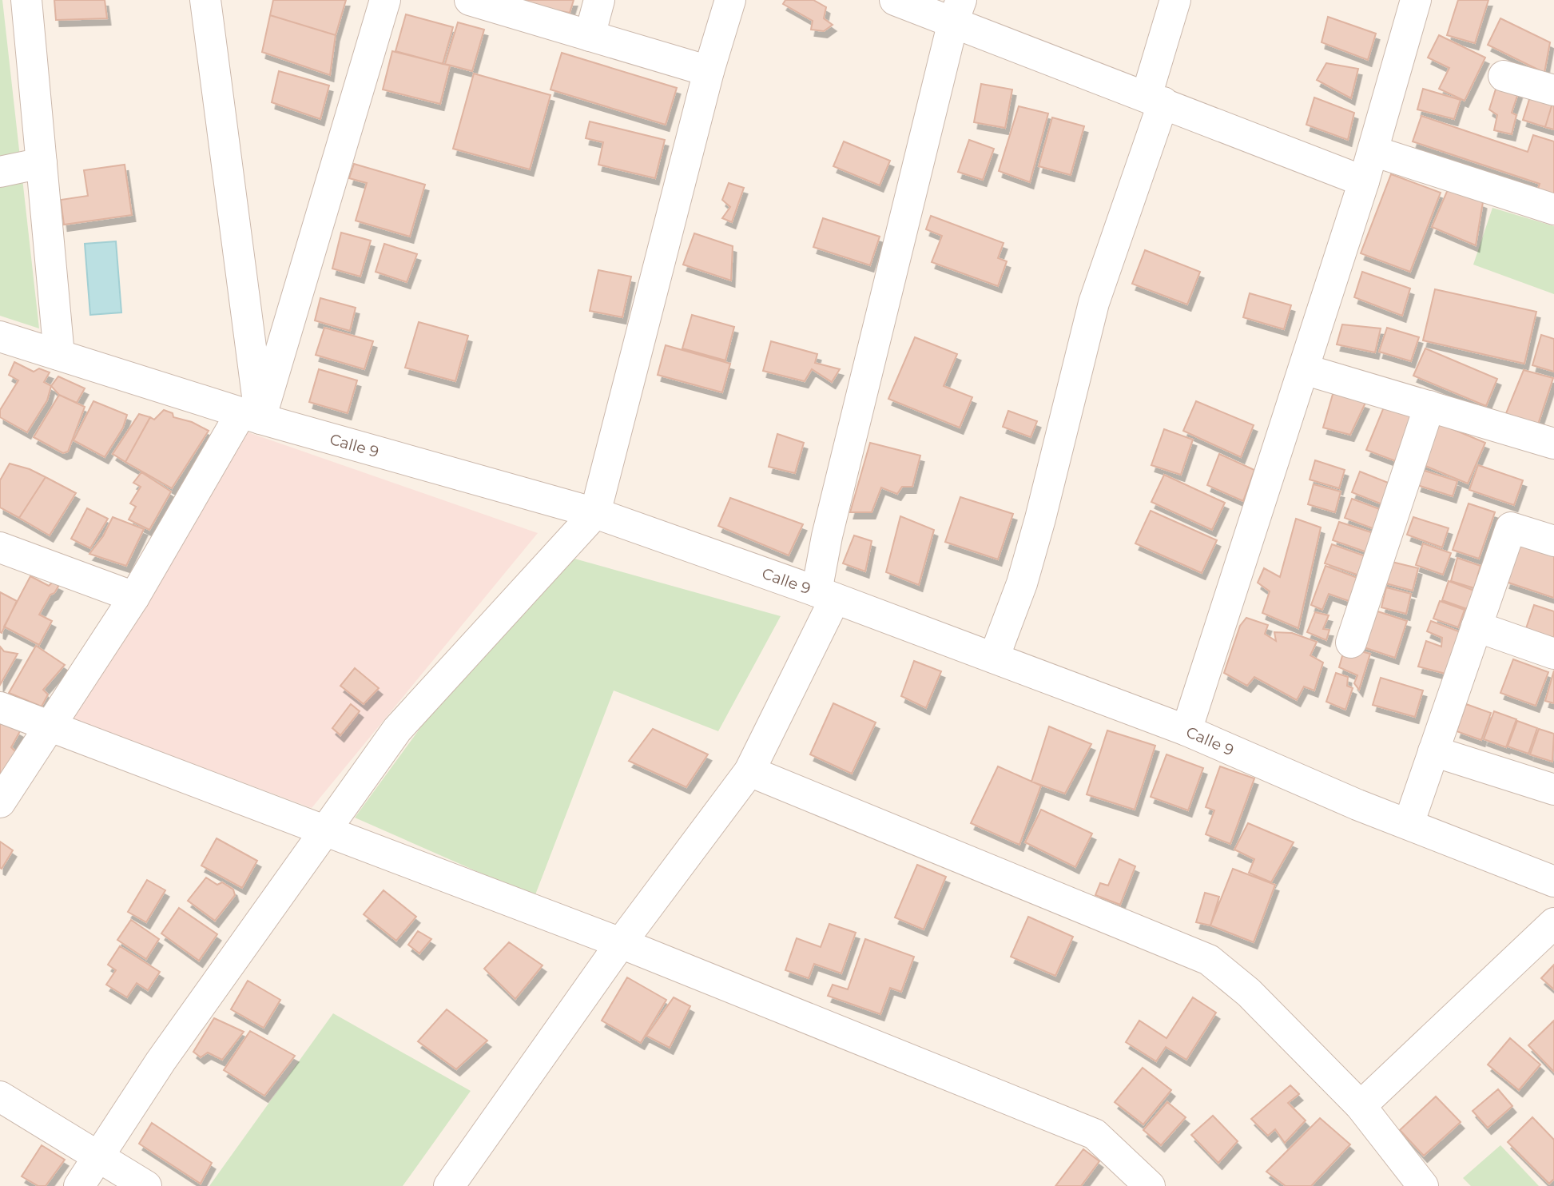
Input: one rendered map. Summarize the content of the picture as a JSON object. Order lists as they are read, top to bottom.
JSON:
{
  "streets": {
    "street": ["Calle 9"]
  }
}
